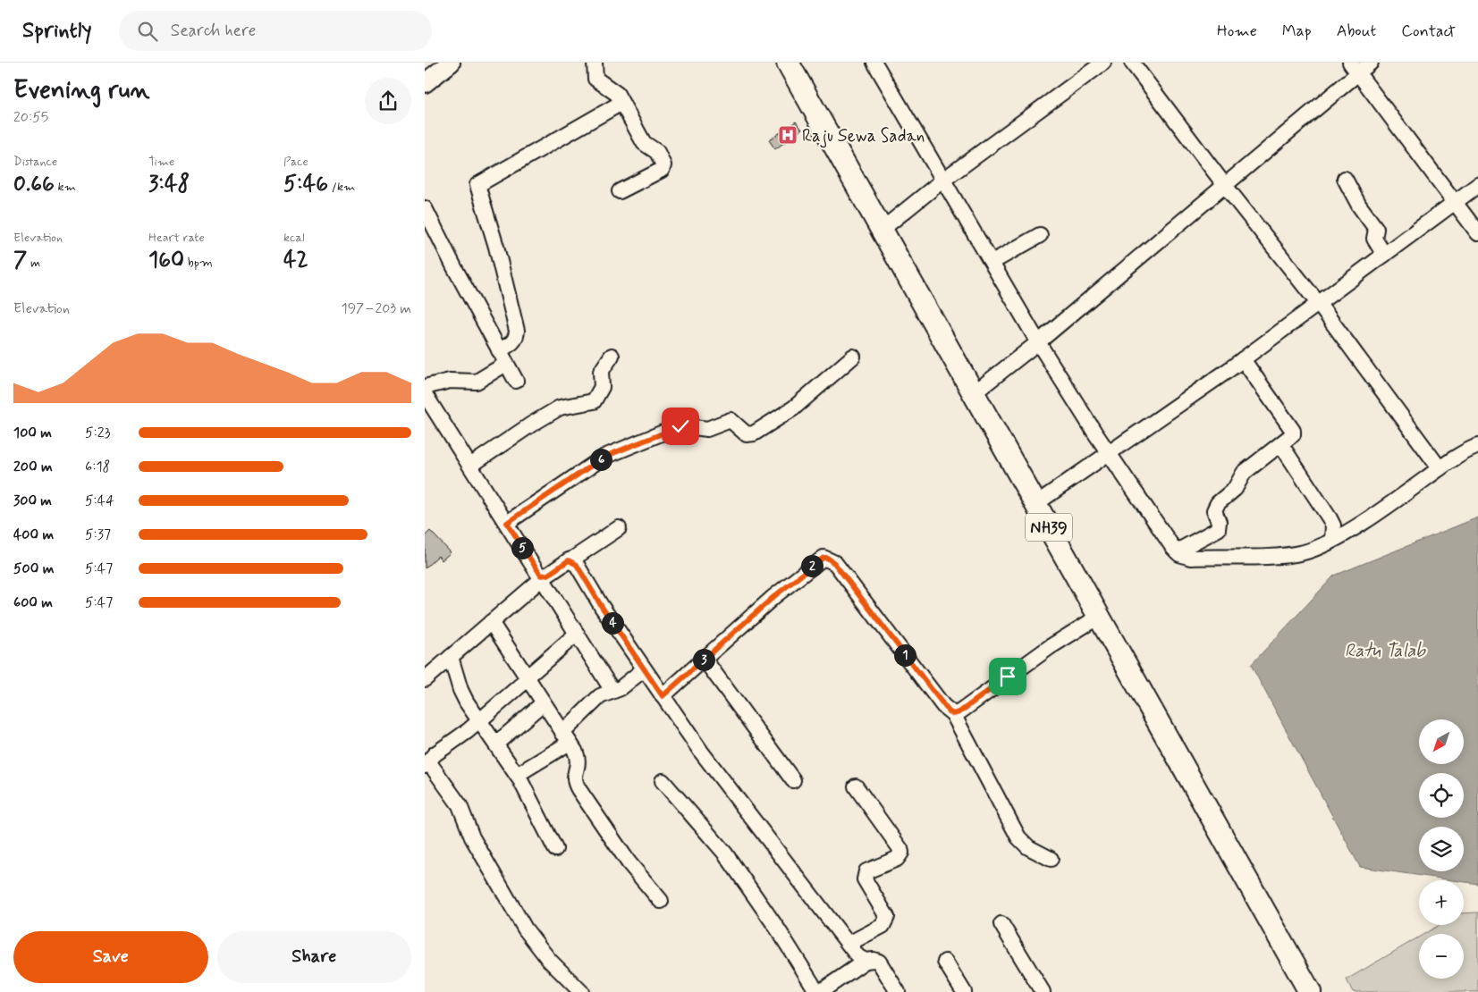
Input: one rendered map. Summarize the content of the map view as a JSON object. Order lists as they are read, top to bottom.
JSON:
{
  "streets": {
    "highway": ["NH39"]
  },
  "water": ["Ratu Talab"],
  "places": {
    "hospital": ["Raju Sewa Sadan"]
  },
  "north": "bottom left",
  "page": {
    "header": "Sprintly",
    "search": "Search here",
    "nav": [
      "Home",
      "Map",
      "About",
      "Contact"
    ],
    "heading": ["Evening run", "20:55"],
    "stats": [
      ["Distance", "0.66 km"],
      ["Time", "3:48"],
      ["Pace", "5:46 /km"],
      ["Elevation", "7 m"],
      ["Heart rate", "160 bpm"],
      ["kcal", "42"]
    ],
    "chart": ["Elevation", "197–203 m"],
    "list": [
      {
        "name": "100 m",
        "note": "5:23"
      },
      {
        "name": "200 m",
        "note": "6:18"
      },
      {
        "name": "300 m",
        "note": "5:44"
      },
      {
        "name": "400 m",
        "note": "5:37"
      },
      {
        "name": "500 m",
        "note": "5:47"
      },
      {
        "name": "600 m",
        "note": "5:47"
      }
    ],
    "pins": [
      "6",
      "5",
      "2",
      "4",
      "1",
      "3"
    ],
    "map_buttons": ["+", "−"],
    "buttons": ["Save", "Share"]
  }
}
